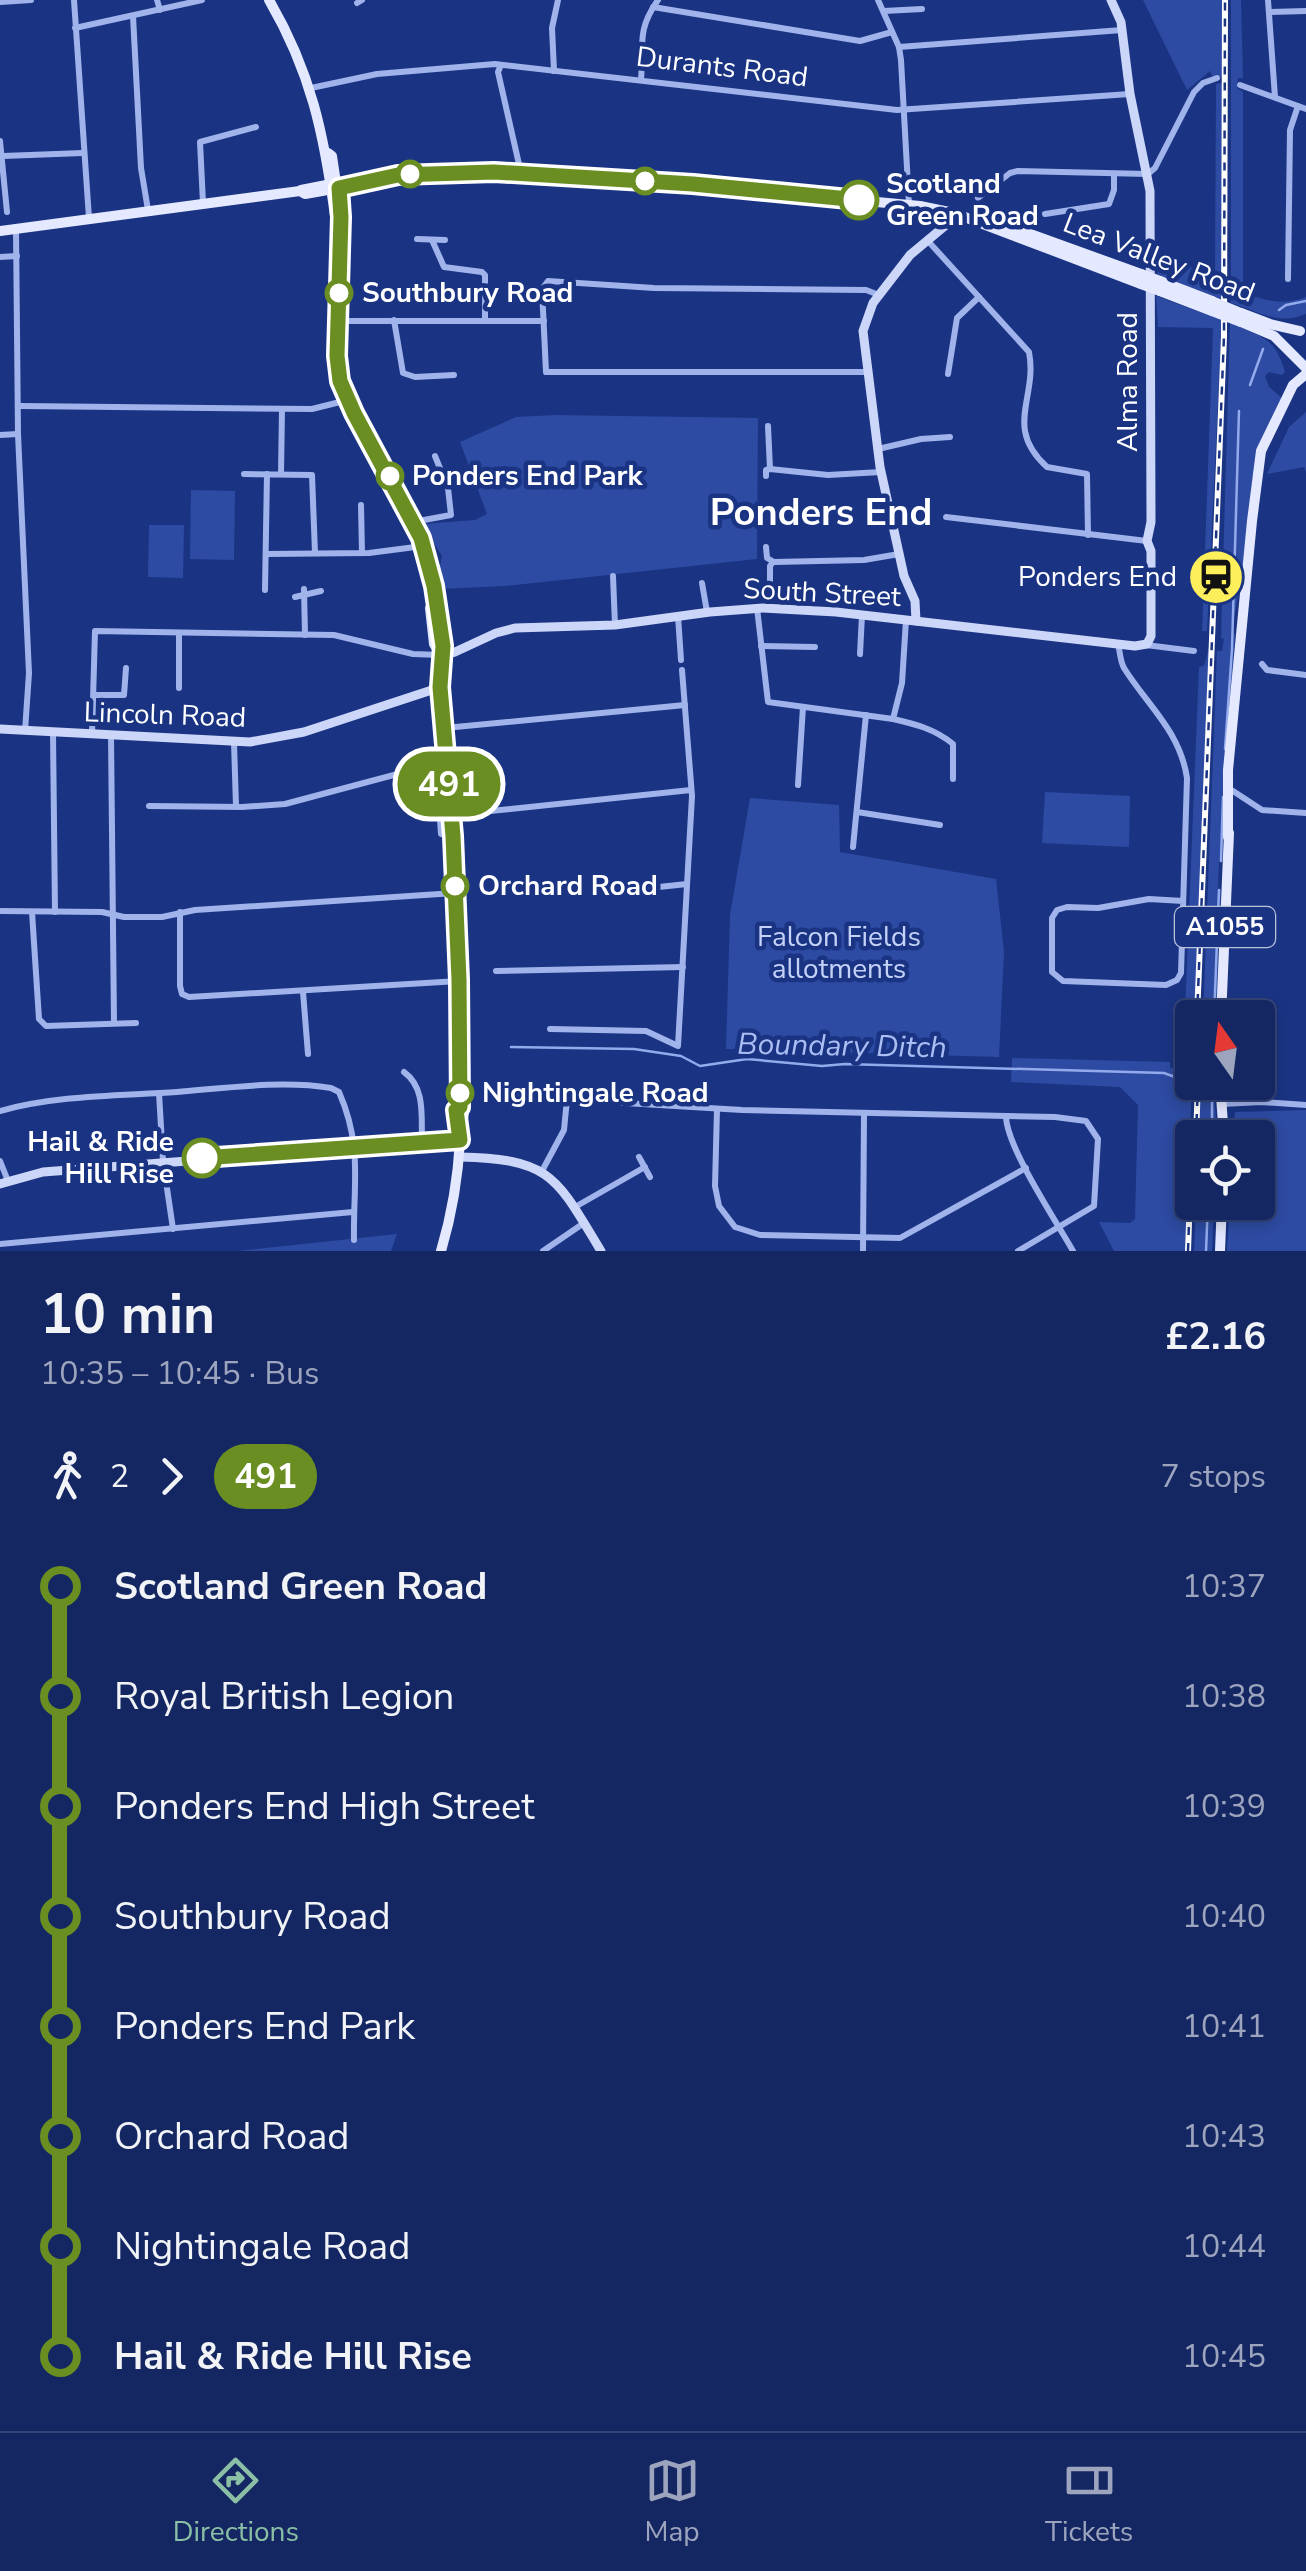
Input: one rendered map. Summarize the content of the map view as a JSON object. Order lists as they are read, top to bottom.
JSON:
{
  "streets": {
    "main road": ["Lea Valley Road", "A1055"],
    "street": [
      "Durants Road",
      "Alma Road",
      "South Street",
      "Lincoln Road"
    ]
  },
  "crossings": [
    ["Durants Road", "Alma Road"],
    ["Lea Valley Road", "A1055"],
    ["Alma Road", "South Street"]
  ],
  "districts": ["Ponders End"],
  "water": ["Boundary Ditch"],
  "parks": ["Falcon Fields allotments"],
  "places": {
    "other": [
      "Scotland Green Road",
      "Southbury Road",
      "Ponders End Park",
      "Orchard Road",
      "Nightingale Road",
      "Hail & Ride Hill Rise"
    ],
    "station": ["Ponders End"]
  },
  "lines": ["bus line 491"],
  "north": "top",
  "page": {
    "on_map": "491",
    "heading": ["10 min", "10:35 – 10:45 · Bus", "£2.16"],
    "legs": ["2", "491", "7 stops"],
    "list": [
      {
        "name": "Scotland Green Road",
        "value": "10:37"
      },
      {
        "name": "Royal British Legion",
        "value": "10:38"
      },
      {
        "name": "Ponders End High Street",
        "value": "10:39"
      },
      {
        "name": "Southbury Road",
        "value": "10:40"
      },
      {
        "name": "Ponders End Park",
        "value": "10:41"
      },
      {
        "name": "Orchard Road",
        "value": "10:43"
      },
      {
        "name": "Nightingale Road",
        "value": "10:44"
      },
      {
        "name": "Hail & Ride Hill Rise",
        "value": "10:45"
      }
    ],
    "tabs": ["Directions", "Map", "Tickets"]
  }
}
